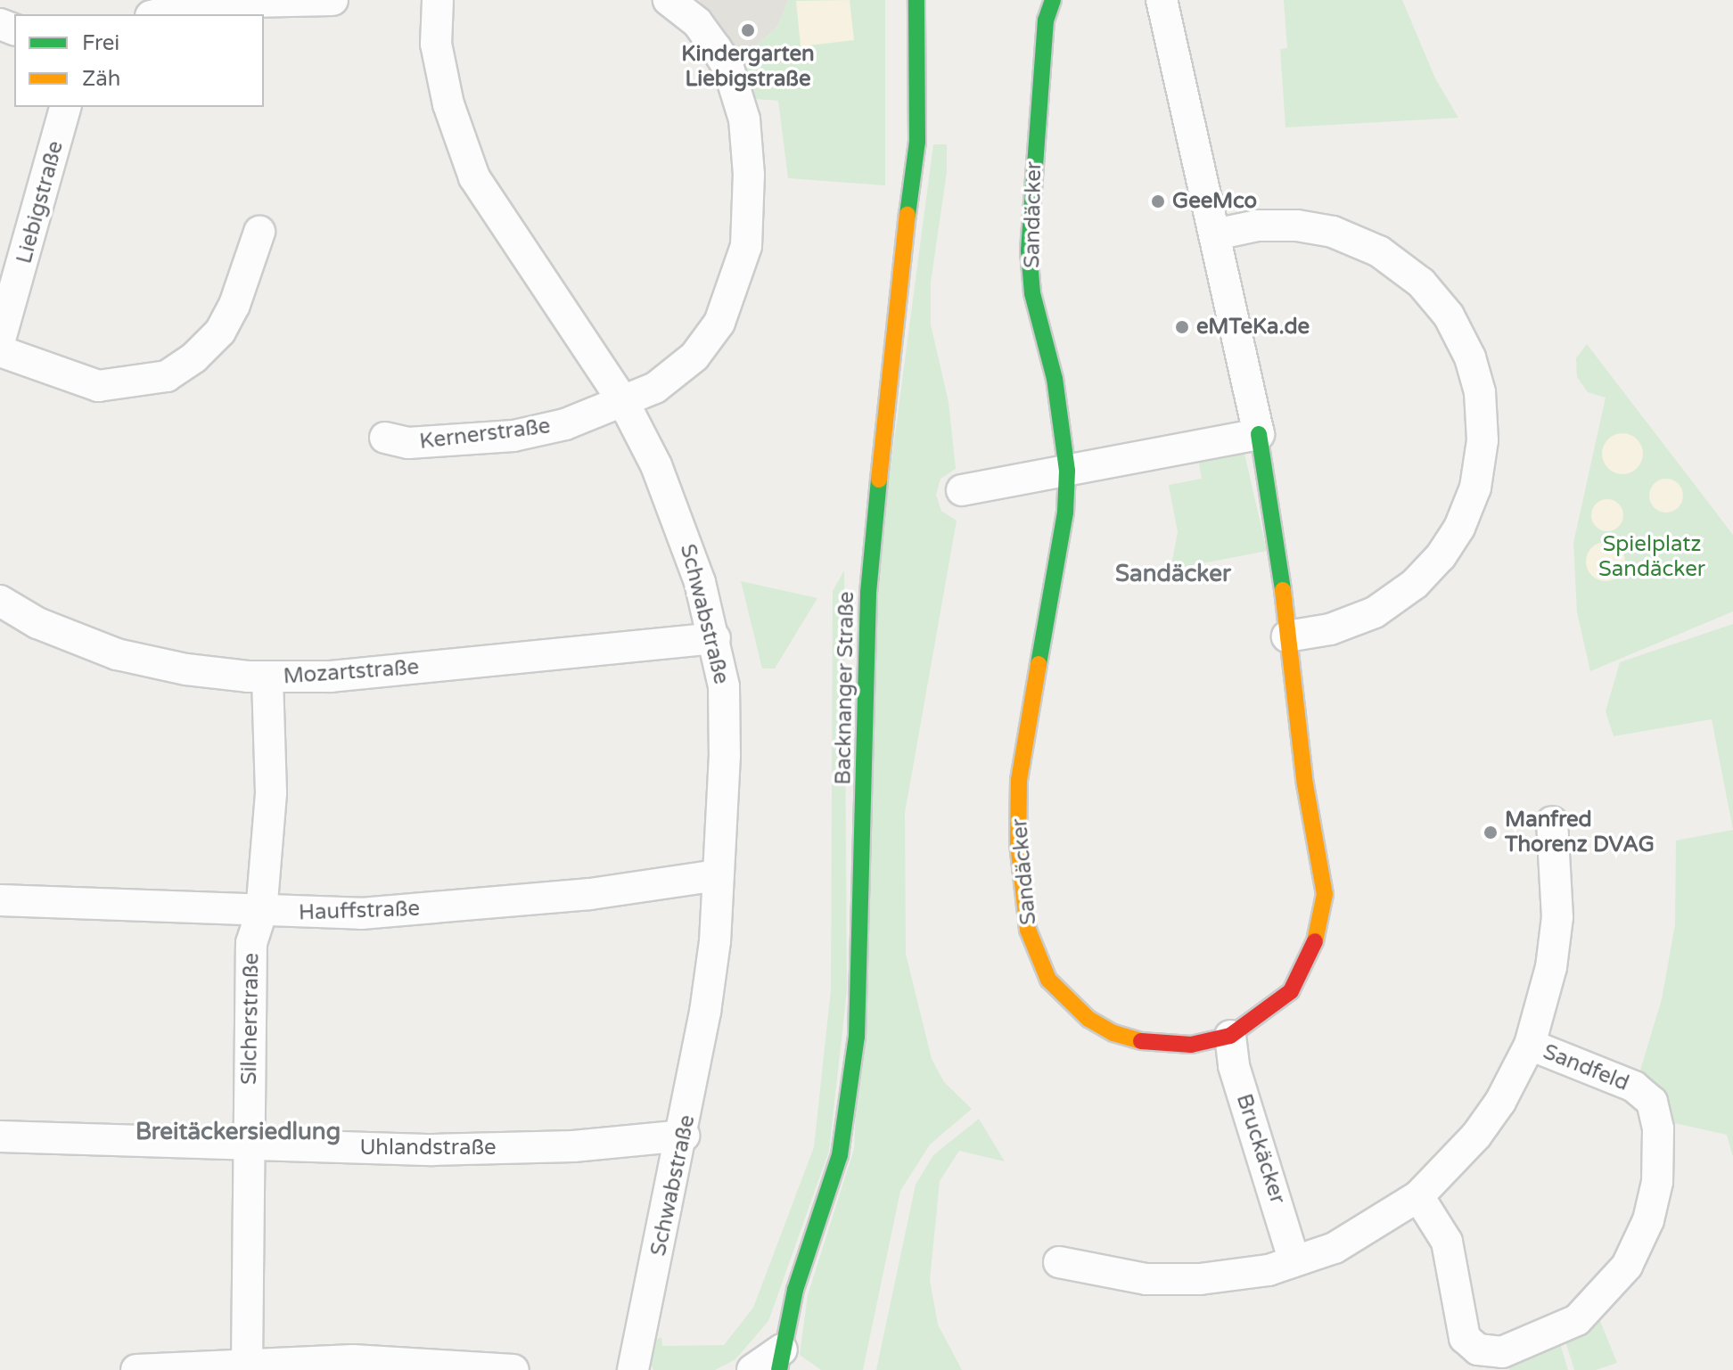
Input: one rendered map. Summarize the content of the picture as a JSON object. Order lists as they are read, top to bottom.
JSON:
{
  "streets": {
    "street": [
      "Liebigstraße",
      "Sandäcker",
      "Kernerstraße",
      "Schwabstraße",
      "Mozartstraße",
      "Backnanger Straße",
      "Hauffstraße",
      "Silcherstraße",
      "Sandfeld",
      "Uhlandstraße",
      "Bruckäcker"
    ]
  },
  "crossings": [
    ["Sandäcker", "Bruckäcker"],
    ["Kernerstraße", "Schwabstraße"],
    ["Schwabstraße", "Mozartstraße"],
    ["Schwabstraße", "Hauffstraße"],
    ["Schwabstraße", "Uhlandstraße"],
    ["Mozartstraße", "Silcherstraße"],
    ["Hauffstraße", "Silcherstraße"],
    ["Silcherstraße", "Uhlandstraße"]
  ],
  "districts": ["Sandäcker", "Breitäckersiedlung"],
  "parks": ["Spielplatz Sandäcker"],
  "places": [
    "Kindergarten Liebigstraße",
    "GeeMco",
    "eMTeKa.de",
    "Manfred Thorenz DVAG"
  ],
  "legend": ["Frei", "Zäh"]
}
